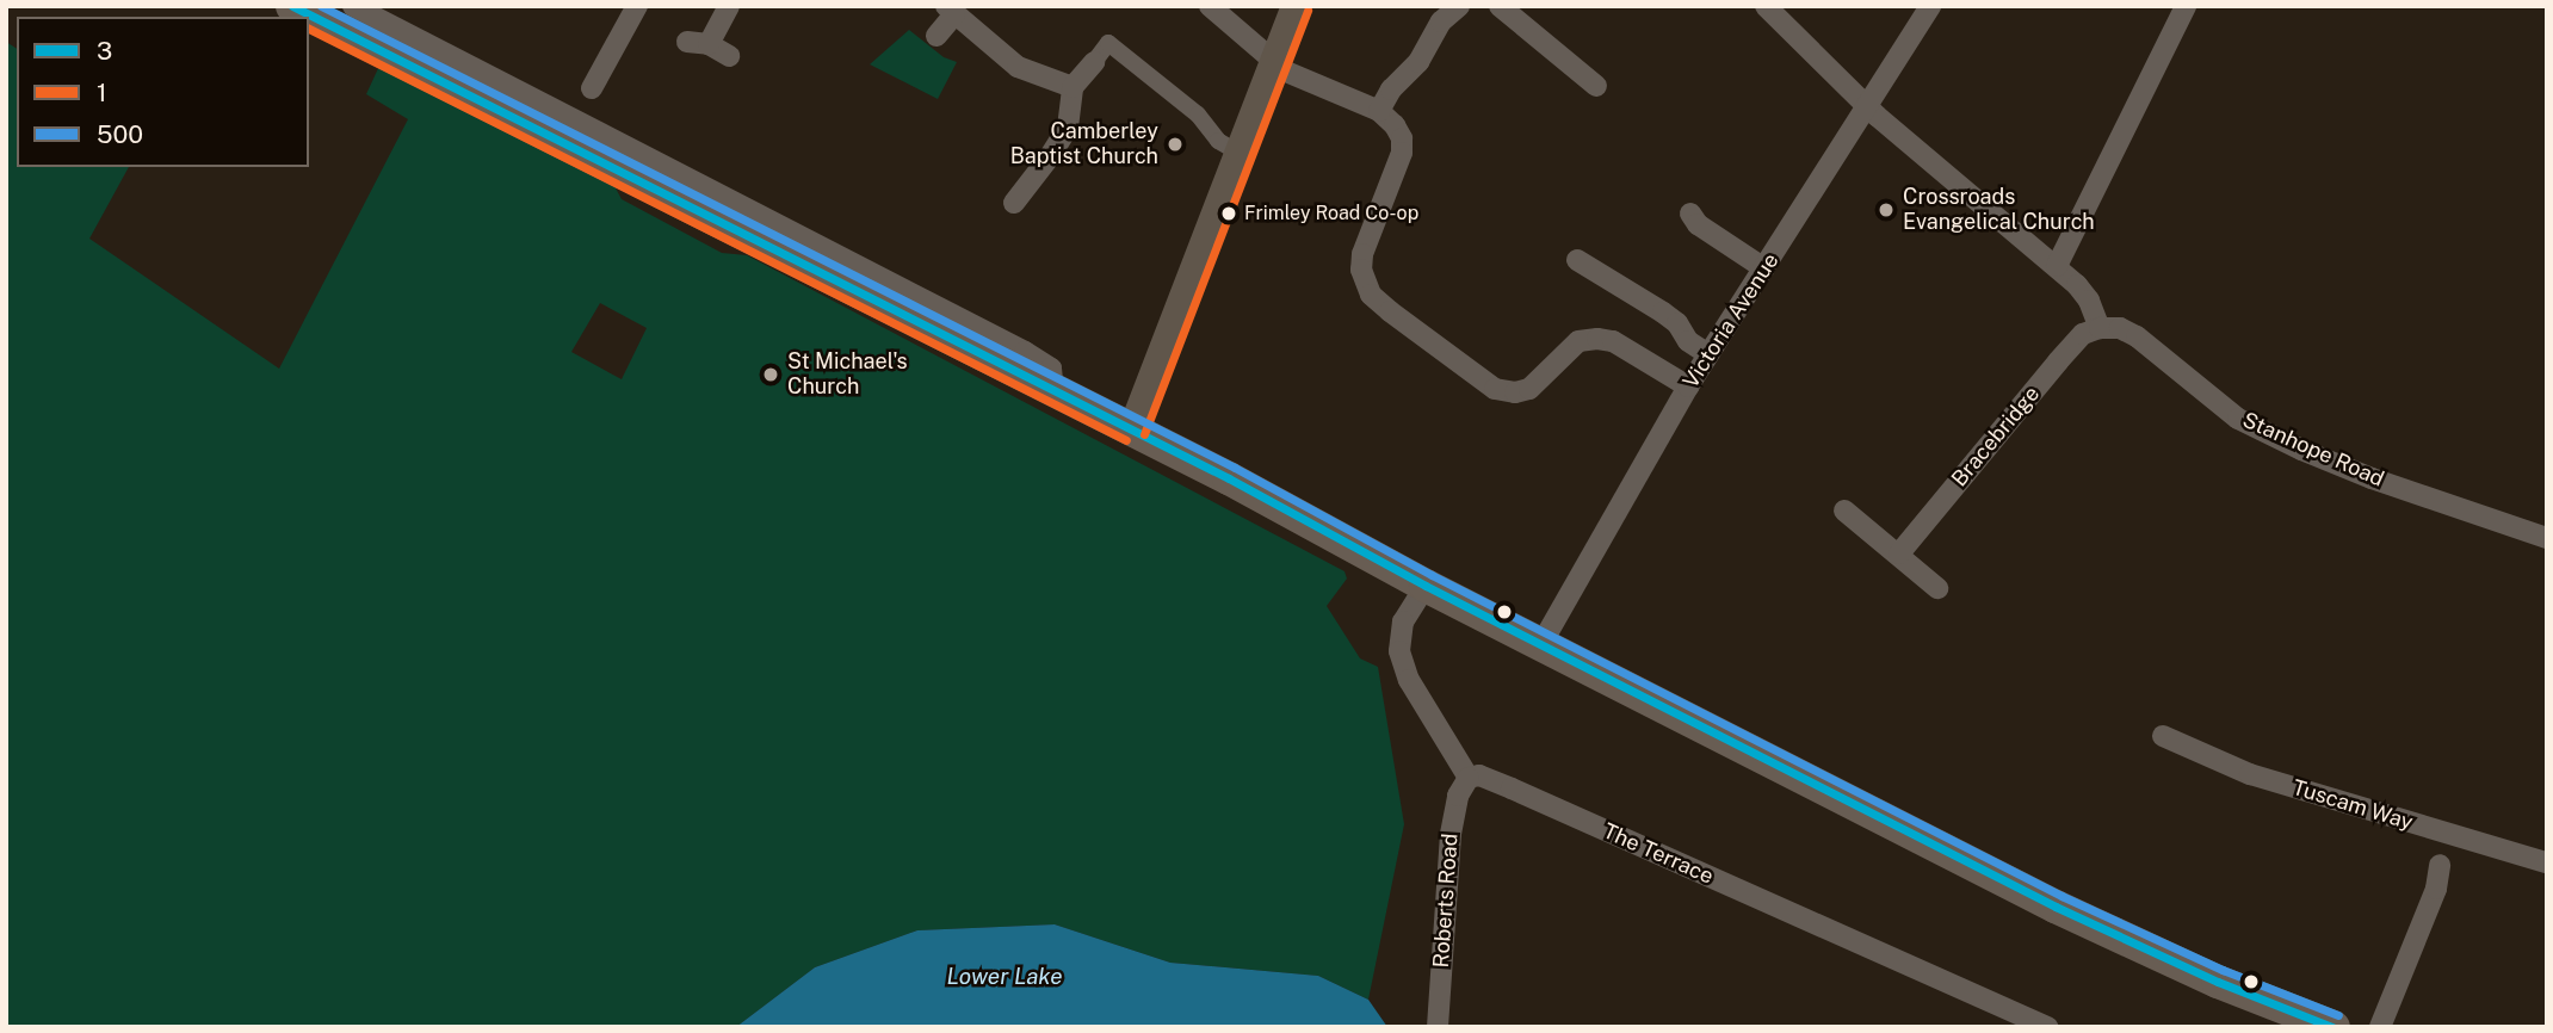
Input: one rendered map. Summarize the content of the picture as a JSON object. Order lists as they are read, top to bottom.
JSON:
{
  "streets": {
    "street": [
      "Victoria Avenue",
      "Bracebridge",
      "Stanhope Road",
      "Tuscam Way",
      "The Terrace",
      "Roberts Road"
    ]
  },
  "crossings": [
    ["Bracebridge", "Stanhope Road"],
    ["The Terrace", "Roberts Road"]
  ],
  "water": ["Lower Lake"],
  "places": [
    "Camberley Baptist Church",
    "Crossroads Evangelical Church",
    "Frimley Road Co-op",
    "St Michael's Church"
  ],
  "lines": ["transit line 3", "transit line 500", "transit line 1"],
  "legend": ["3", "1", "500"]
}
